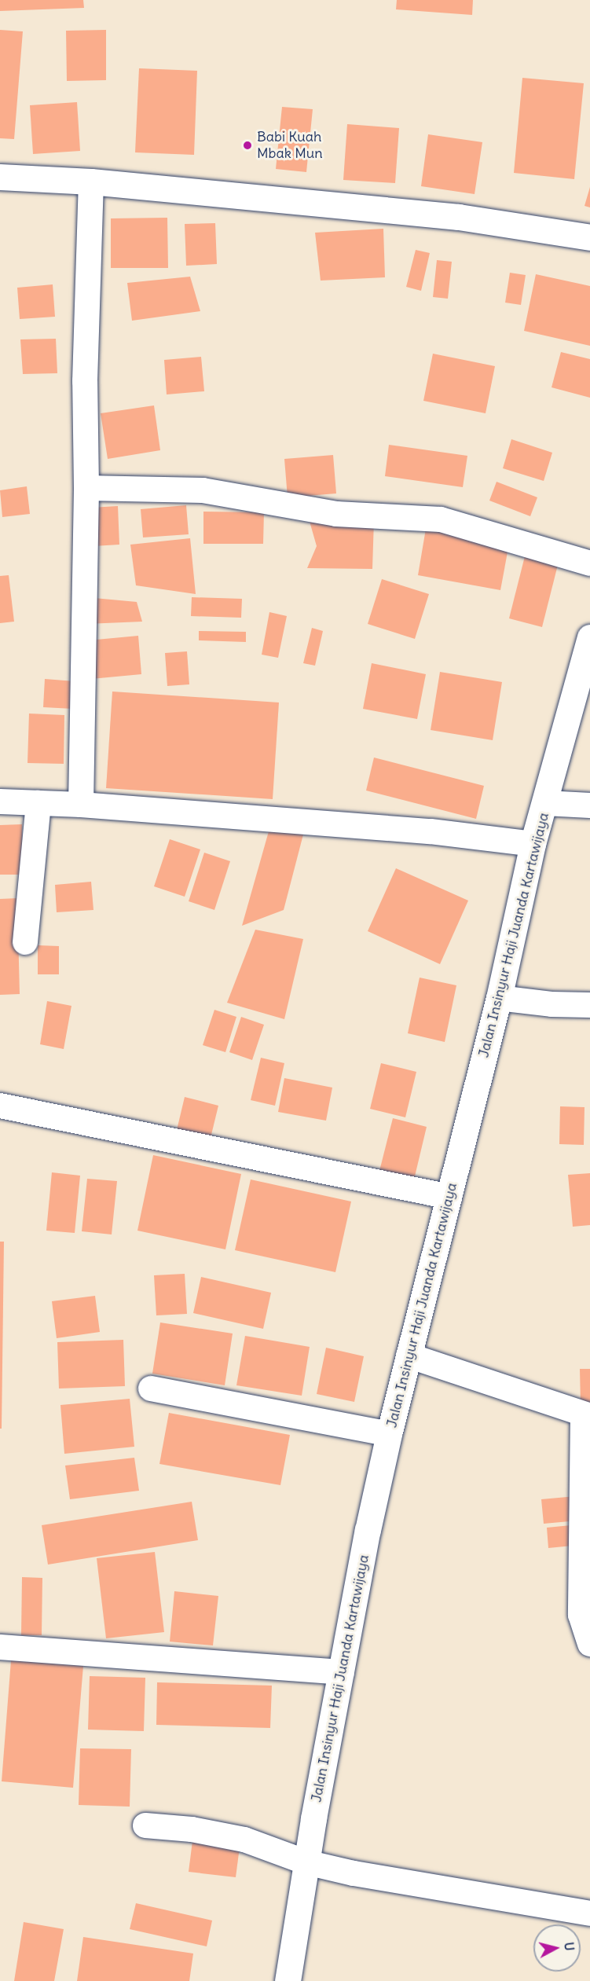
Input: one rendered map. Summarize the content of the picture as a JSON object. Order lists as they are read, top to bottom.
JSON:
{
  "streets": {
    "main road": ["Jalan Insinyur Haji Juanda Kartawijaya"]
  },
  "places": ["Babi Kuah Mbak Mun"],
  "north": "right"
}
